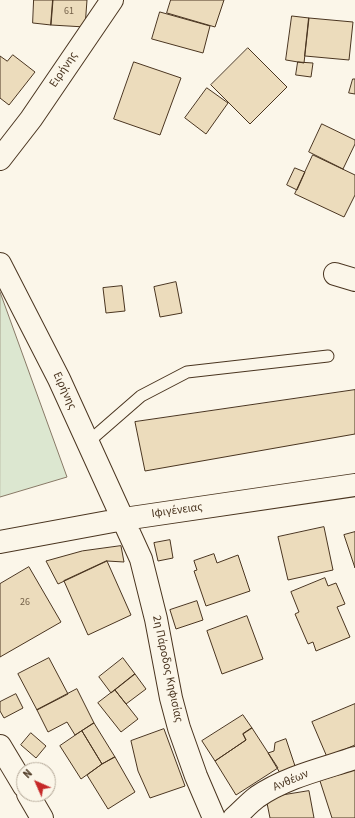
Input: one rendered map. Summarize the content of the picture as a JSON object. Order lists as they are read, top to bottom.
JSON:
{
  "streets": {
    "street": [
      "Ειρήνης",
      "Ιφιγένειας",
      "2η Πάροδος Κηφισίας",
      "Ανθέων"
    ]
  },
  "crossings": [
    ["Ειρήνης", "Ιφιγένειας"],
    ["Ειρήνης", "2η Πάροδος Κηφισίας"],
    ["Ιφιγένειας", "2η Πάροδος Κηφισίας"]
  ],
  "house_numbers": ["61", "26"],
  "north": "top left"
}
